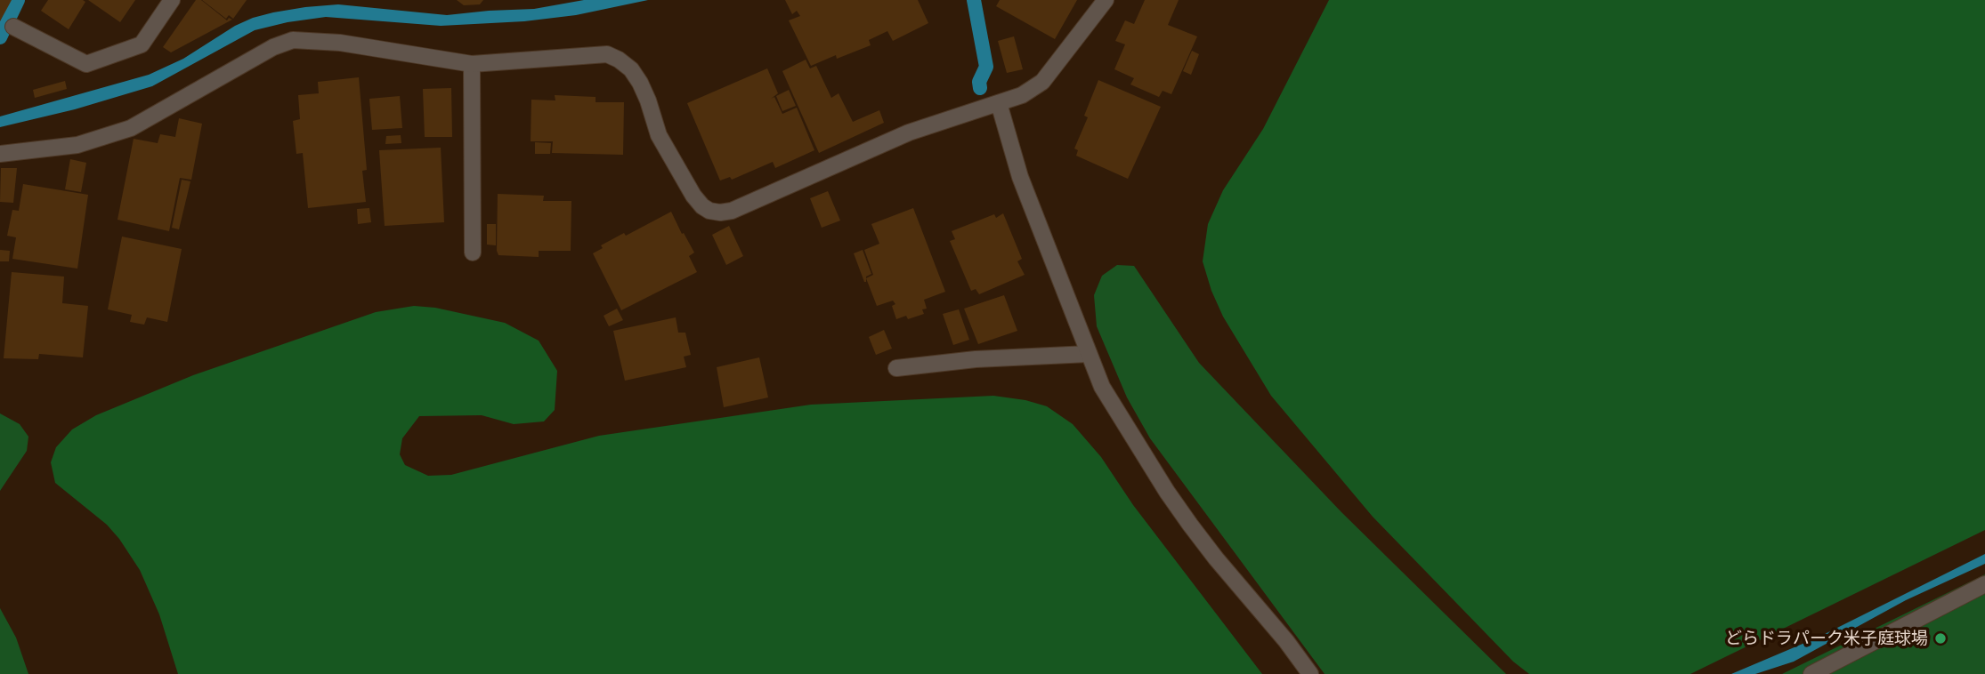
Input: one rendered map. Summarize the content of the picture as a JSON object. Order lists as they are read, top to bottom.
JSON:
{
  "places": ["どらドラパーク米子庭球場"]
}
